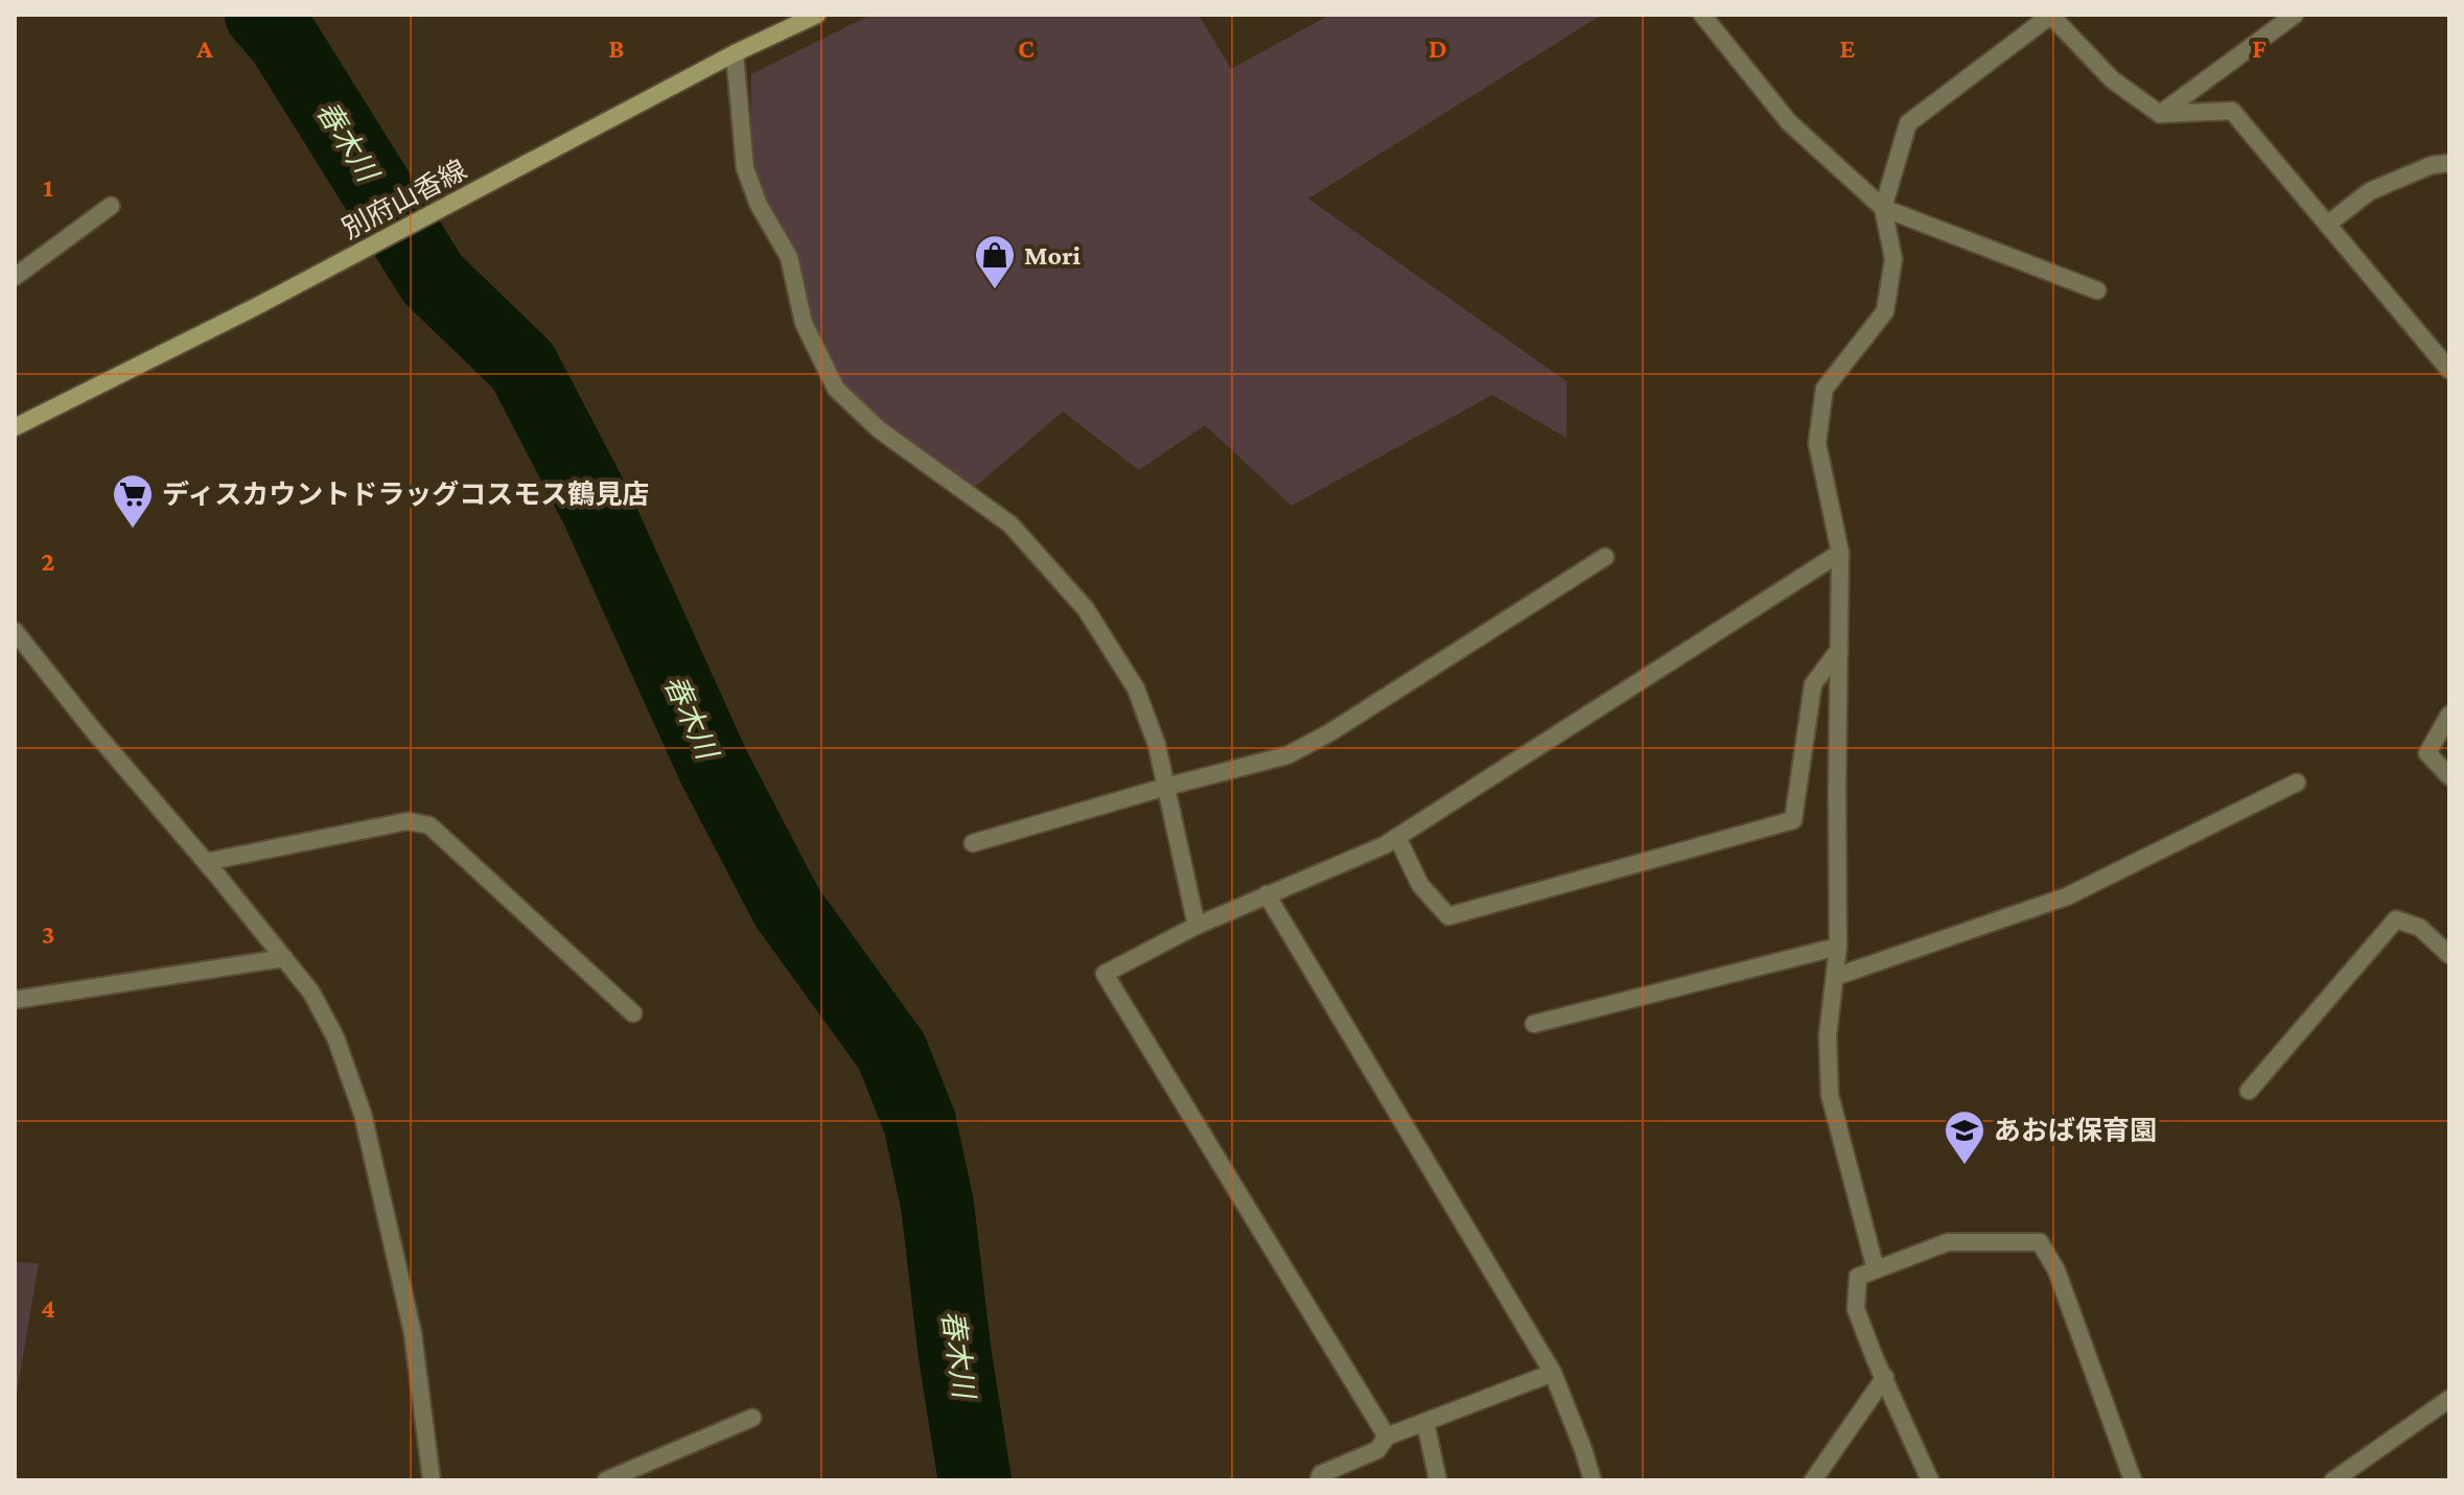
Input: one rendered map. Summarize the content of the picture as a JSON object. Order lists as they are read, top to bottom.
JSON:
{
  "streets": {
    "main road": ["別府山香線"]
  },
  "water": ["春木川"],
  "places": {
    "shop": ["Mori"],
    "supermarket": ["ディスカウントドラッグコスモス鶴見店"],
    "school or university": ["あおば保育園"]
  },
  "grid": {
    "columns": [
      "A",
      "B",
      "C",
      "D",
      "E",
      "F"
    ],
    "rows": [
      "1",
      "2",
      "3",
      "4"
    ]
  }
}
